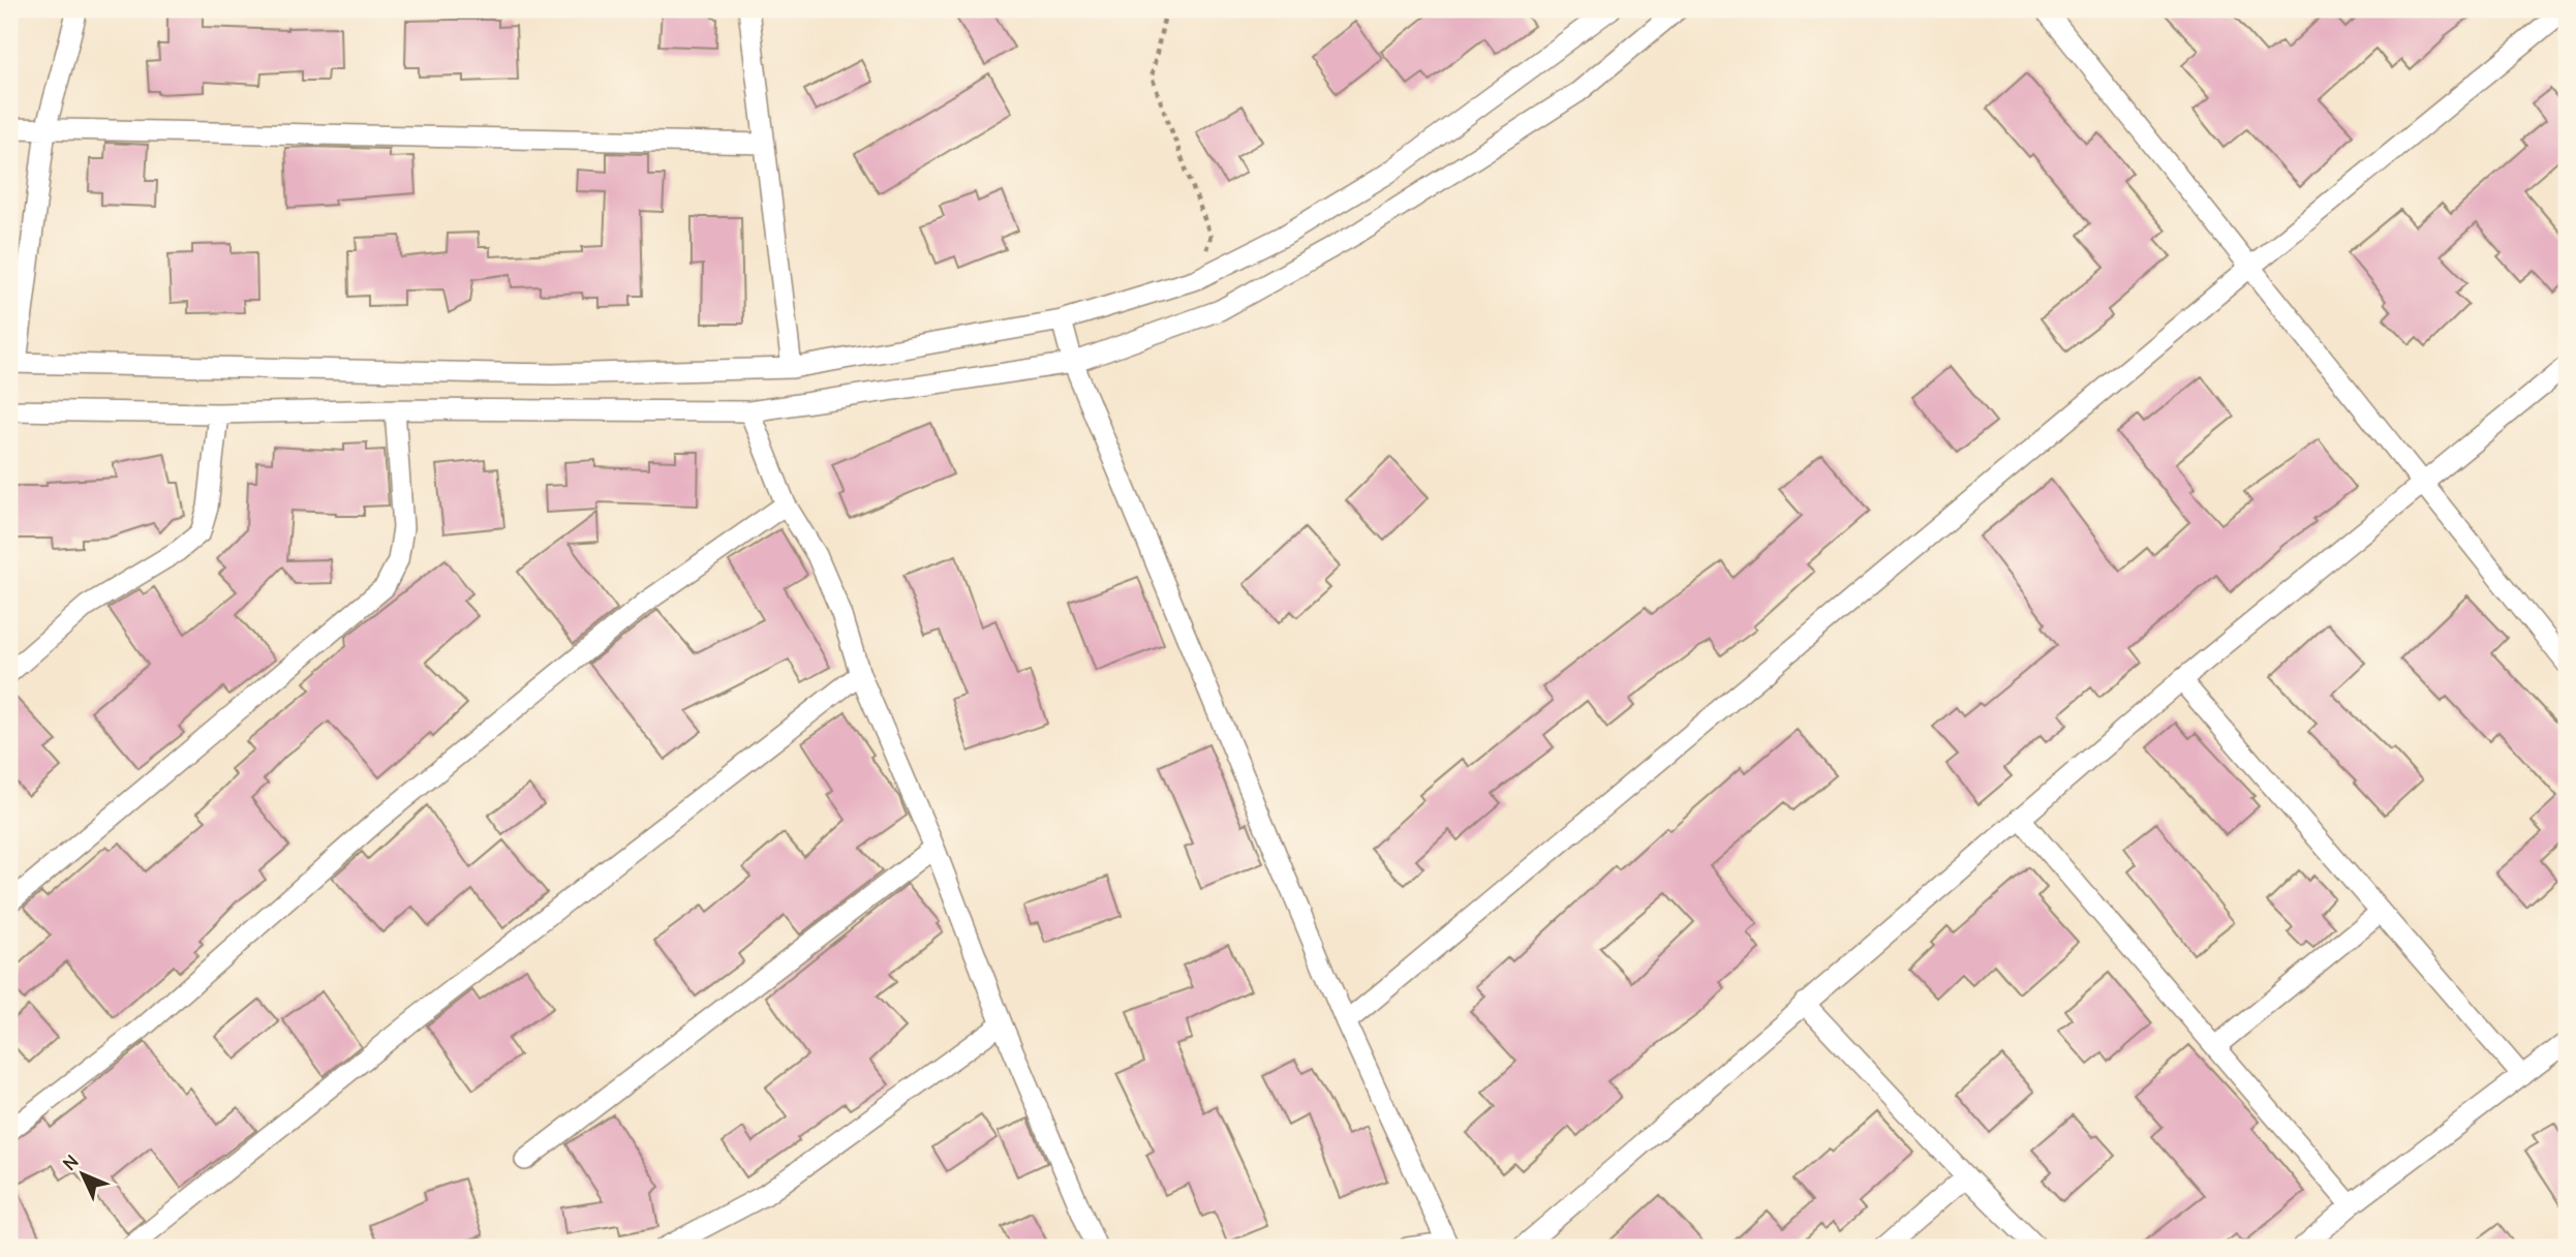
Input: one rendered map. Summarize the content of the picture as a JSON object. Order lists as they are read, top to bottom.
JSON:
{
  "north": "top left"
}
